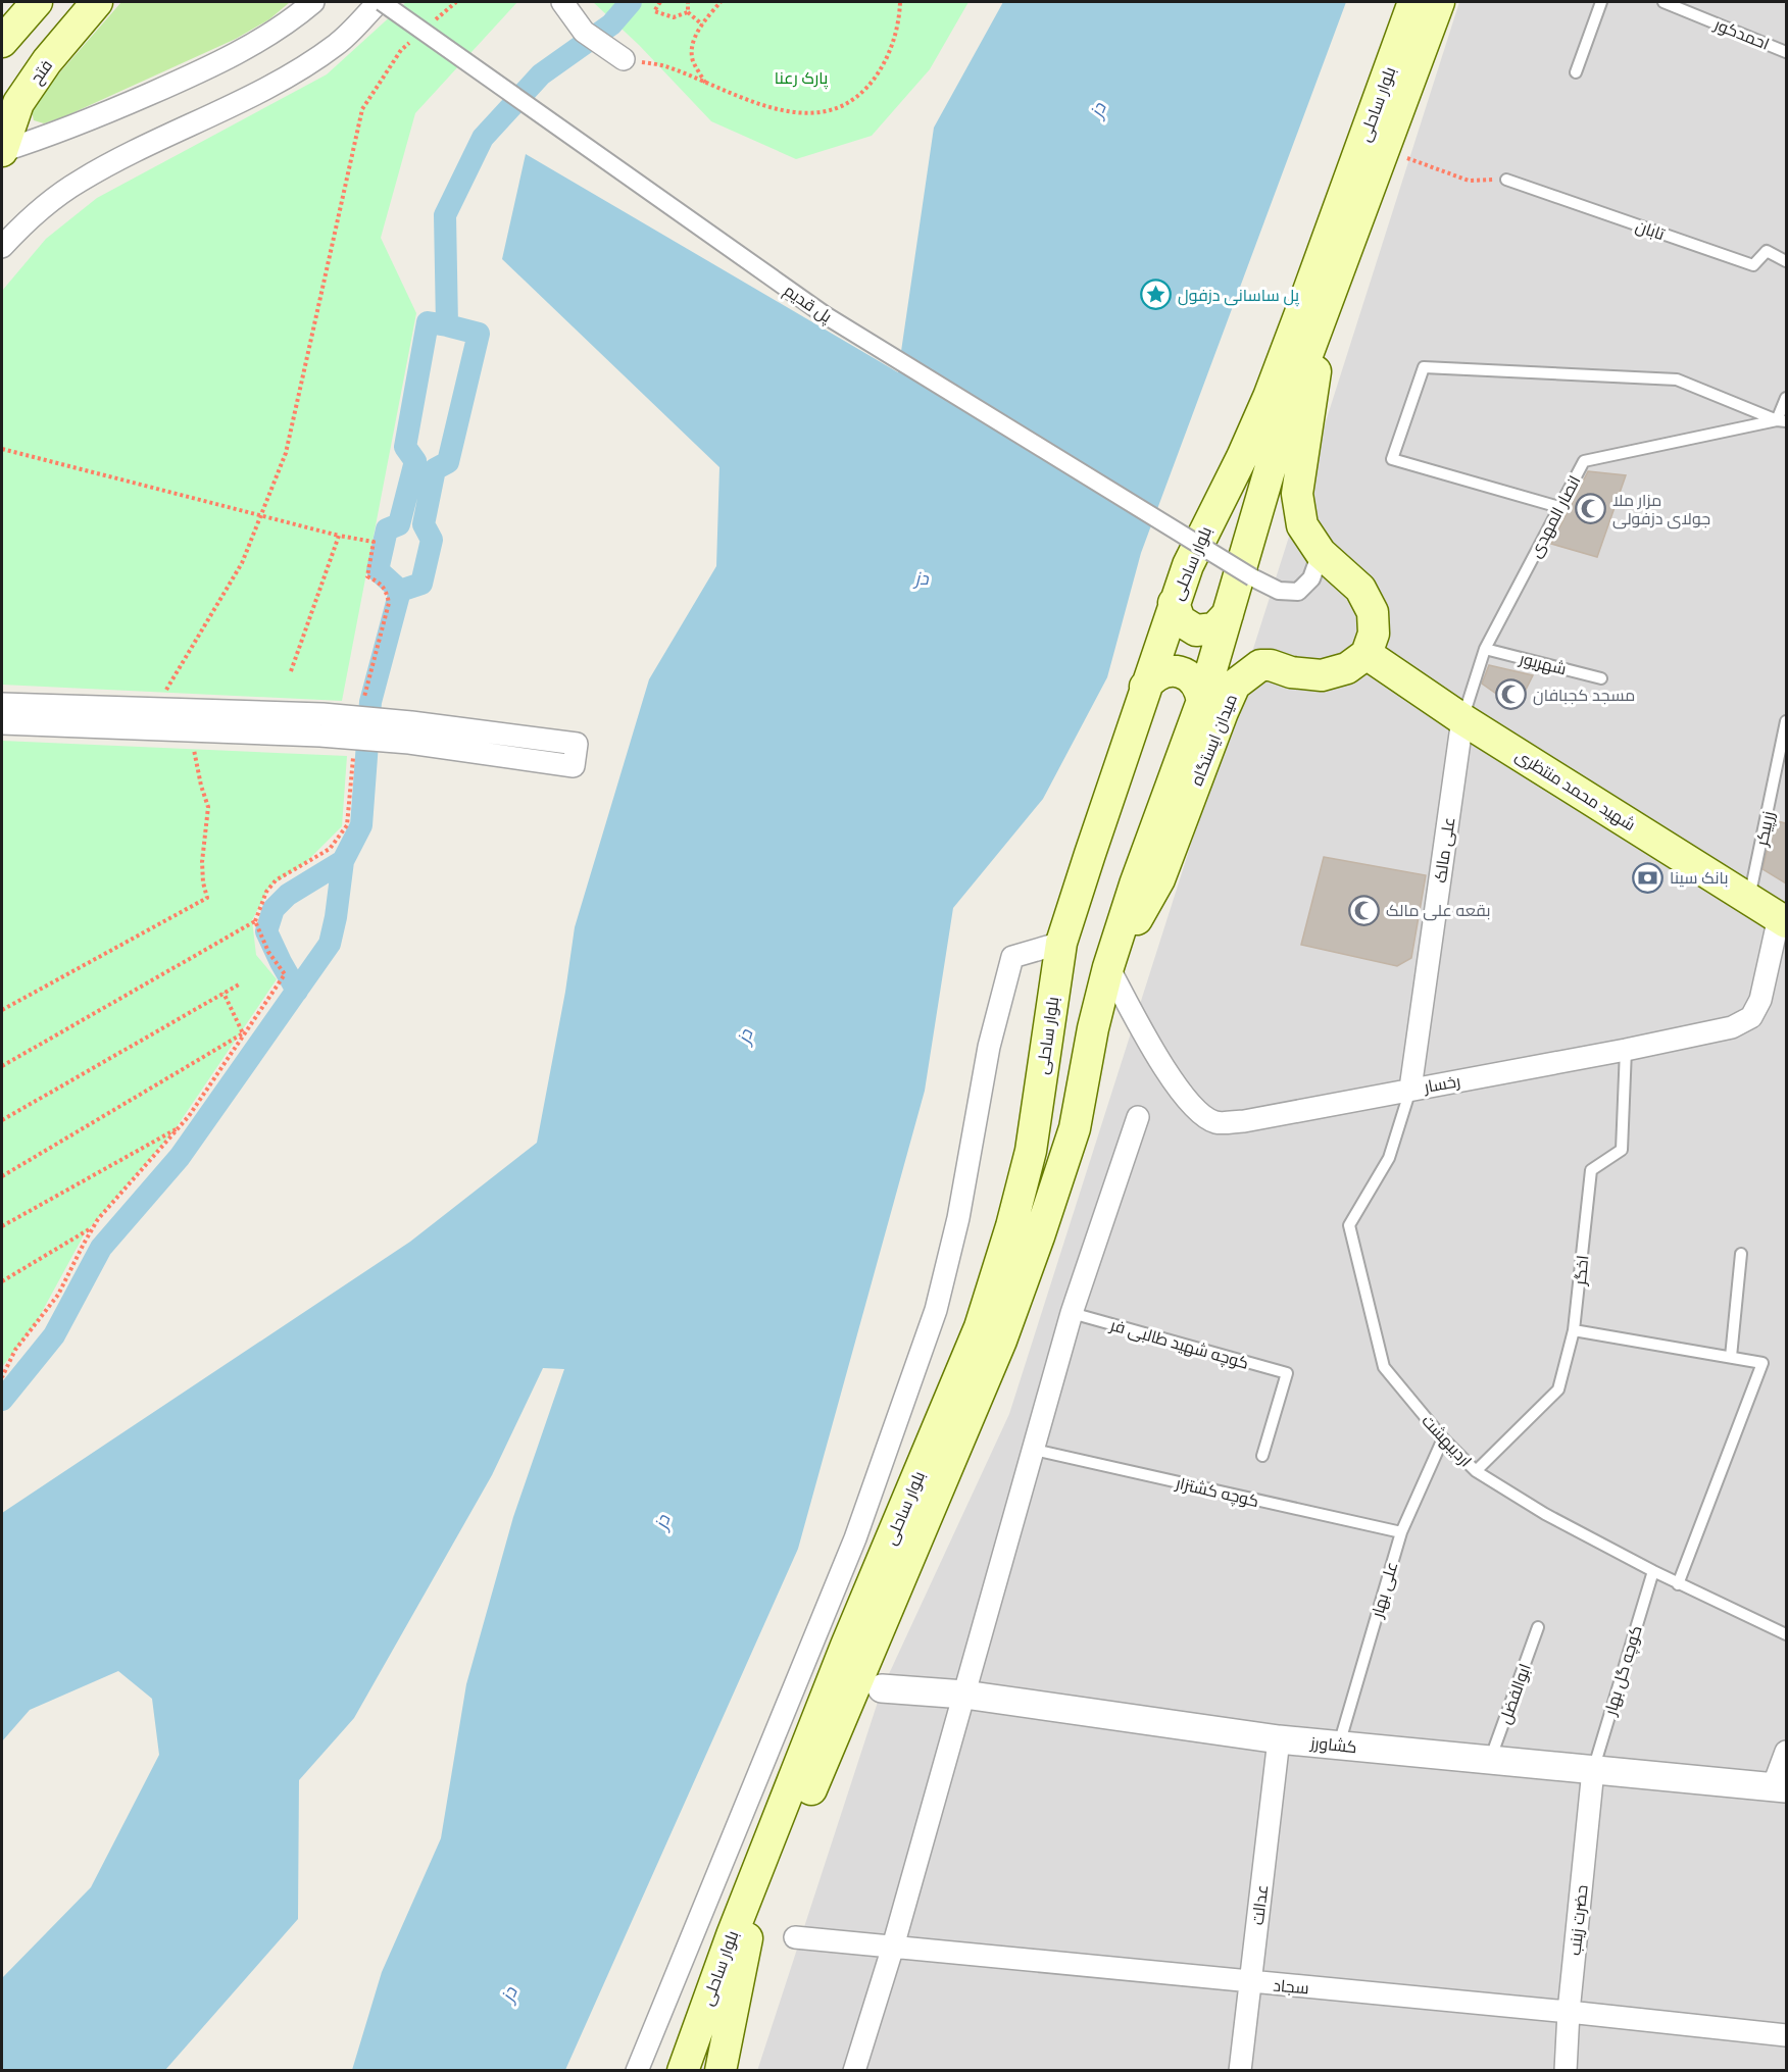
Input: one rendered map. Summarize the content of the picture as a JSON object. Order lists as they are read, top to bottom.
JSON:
{
  "streets": {
    "main road": [
      "فتح",
      "بلوار ساحلی",
      "میدان ایستگاه",
      "شهید محمد منتظری"
    ],
    "street": [
      "پل قدیم",
      "علی مالک",
      "رخسار",
      "کشاورز",
      "عدالت",
      "حضرت زینب",
      "سجاد"
    ],
    "lane": [
      "احمدکور",
      "تابان",
      "انصار المهدی",
      "شهریور",
      "زرپیکر",
      "اخگر",
      "کوچه شهید طالبی فر",
      "اردیبهشت",
      "کوچه کشتزار",
      "علی بهار",
      "کوچه گل بهار",
      "ابوالفضل"
    ]
  },
  "crossings": [
    ["بلوار ساحلی", "میدان ایستگاه"],
    ["بلوار ساحلی", "رخسار"],
    ["انصار المهدی", "شهریور"],
    ["انصار المهدی", "شهید محمد منتظری"],
    ["انصار المهدی", "علی مالک"],
    ["میدان ایستگاه", "شهید محمد منتظری"],
    ["میدان ایستگاه", "رخسار"],
    ["شهید محمد منتظری", "زرپیکر"],
    ["شهید محمد منتظری", "علی مالک"],
    ["شهید محمد منتظری", "رخسار"],
    ["علی مالک", "رخسار"],
    ["علی مالک", "اردیبهشت"],
    ["رخسار", "اخگر"],
    ["رخسار", "اردیبهشت"],
    ["اخگر", "اردیبهشت"],
    ["اردیبهشت", "علی بهار"],
    ["اردیبهشت", "کوچه گل بهار"],
    ["کوچه کشتزار", "علی بهار"],
    ["علی بهار", "کشاورز"],
    ["کوچه گل بهار", "کشاورز"],
    ["کوچه گل بهار", "حضرت زینب"],
    ["ابوالفضل", "کشاورز"],
    ["کشاورز", "عدالت"],
    ["کشاورز", "حضرت زینب"],
    ["عدالت", "سجاد"],
    ["حضرت زینب", "سجاد"]
  ],
  "water": ["دز"],
  "parks": ["پارک رعنا"],
  "places": {
    "place": ["پل ساسانی دزفول"],
    "mosque": ["مزار ملا جولای دزفولی", "مسجد کجبافان", "بقعه علی مالک"],
    "bank": ["بانک سینا"]
  }
}
